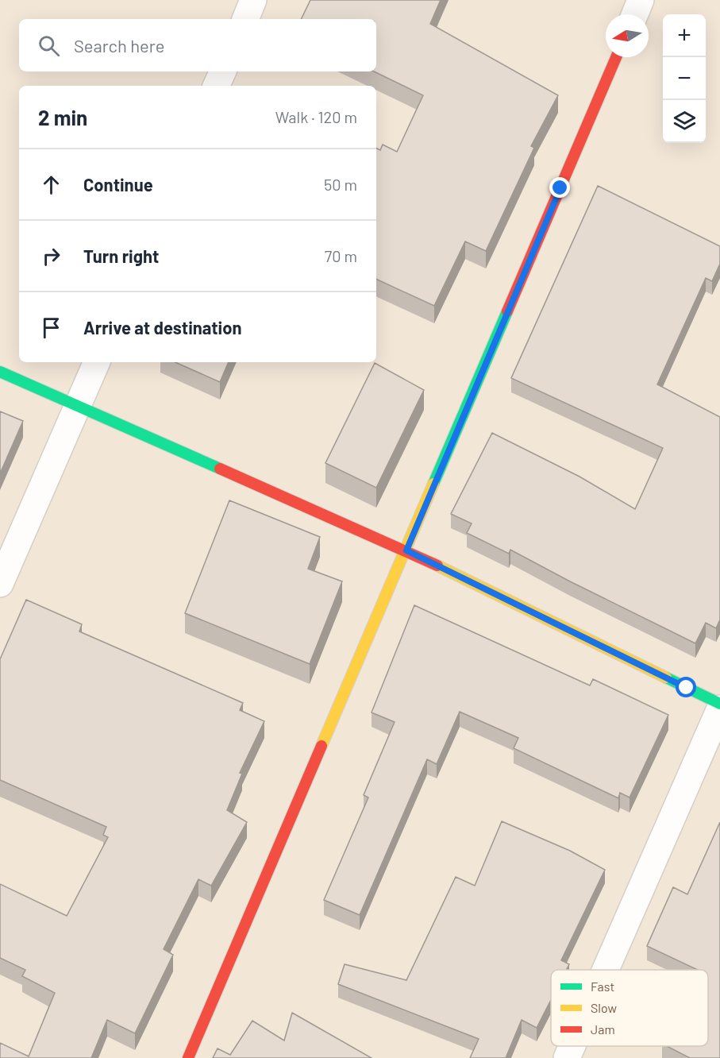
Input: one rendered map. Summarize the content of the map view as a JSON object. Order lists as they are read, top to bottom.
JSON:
{
  "legend": ["Fast", "Slow", "Jam"],
  "north": "left",
  "page": {
    "map_buttons": ["+", "−"],
    "search": "Search here",
    "heading": ["2 min", "Walk · 120 m"],
    "list": [
      ["Continue", "50 m"],
      ["Turn right", "70 m"],
      "Arrive at destination"
    ]
  }
}
